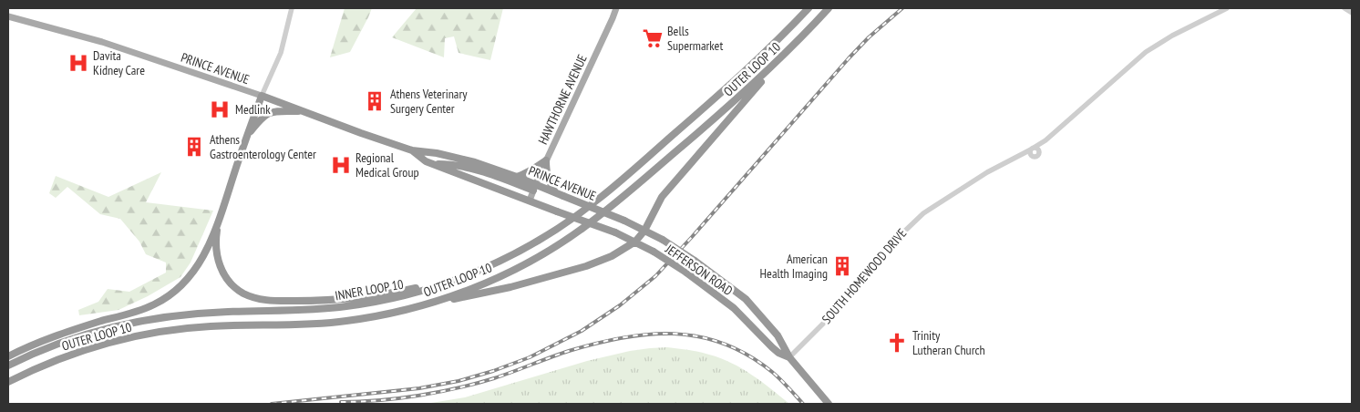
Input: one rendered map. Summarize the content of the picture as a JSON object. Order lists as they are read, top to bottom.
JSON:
{
  "streets": {
    "highway": [
      "PRINCE AVENUE",
      "OUTER LOOP 10",
      "JEFFERSON ROAD",
      "INNER LOOP 10"
    ],
    "main road": ["HAWTHORNE AVENUE"],
    "street": ["SOUTH HOMEWOOD DRIVE"]
  },
  "crossings": [
    ["PRINCE AVENUE", "HAWTHORNE AVENUE"],
    ["PRINCE AVENUE", "JEFFERSON ROAD"],
    ["JEFFERSON ROAD", "SOUTH HOMEWOOD DRIVE"]
  ],
  "places": {
    "supermarket": ["Bells Supermarket"],
    "hospital": ["Davita Kidney Care", "Medlink", "Regional Medical Group"],
    "building": ["Athens Veterinary Surgery Center", "Athens Gastroenterology Center", "American Health Imaging"],
    "church": ["Trinity Lutheran Church"]
  }
}
